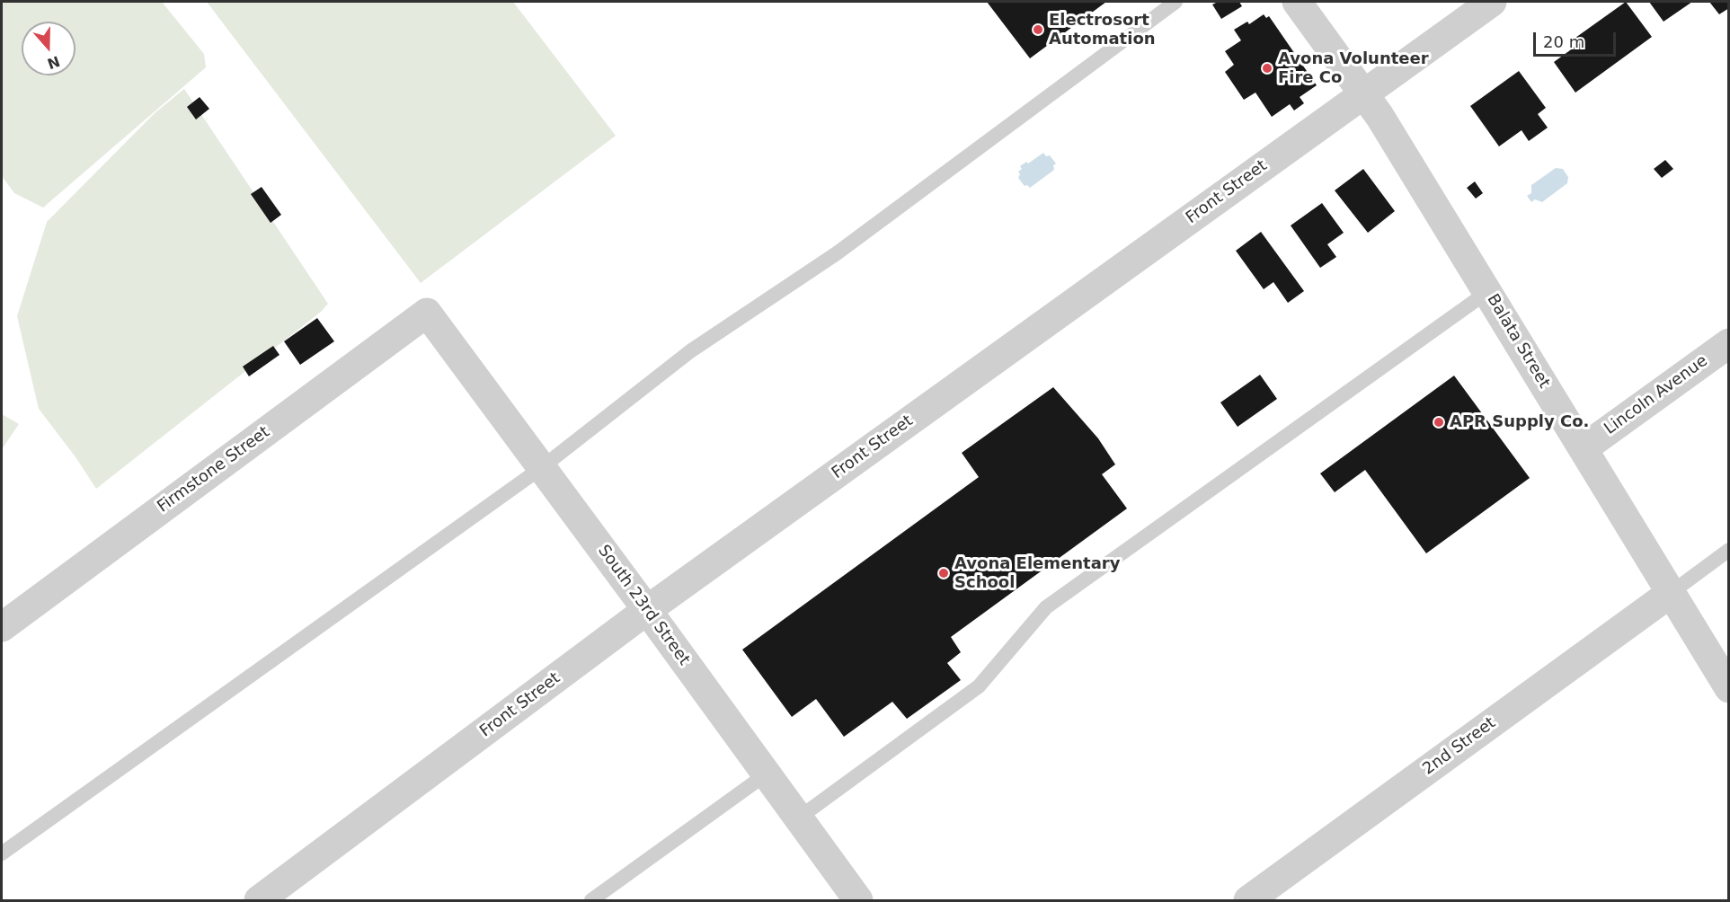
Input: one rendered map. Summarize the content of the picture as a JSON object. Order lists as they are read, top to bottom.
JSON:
{
  "streets": {
    "street": [
      "Front Street",
      "Balata Street",
      "Lincoln Avenue",
      "Firmstone Street",
      "South 23rd Street",
      "2nd Street"
    ]
  },
  "crossings": [
    ["Front Street", "Balata Street"],
    ["Front Street", "South 23rd Street"],
    ["Balata Street", "Lincoln Avenue"],
    ["Balata Street", "2nd Street"],
    ["Firmstone Street", "South 23rd Street"]
  ],
  "places": [
    "Electrosort Automation",
    "Avona Volunteer Fire Co",
    "APR Supply Co.",
    "Avona Elementary School"
  ],
  "scale_bar": "20 m",
  "north": "bottom"
}
